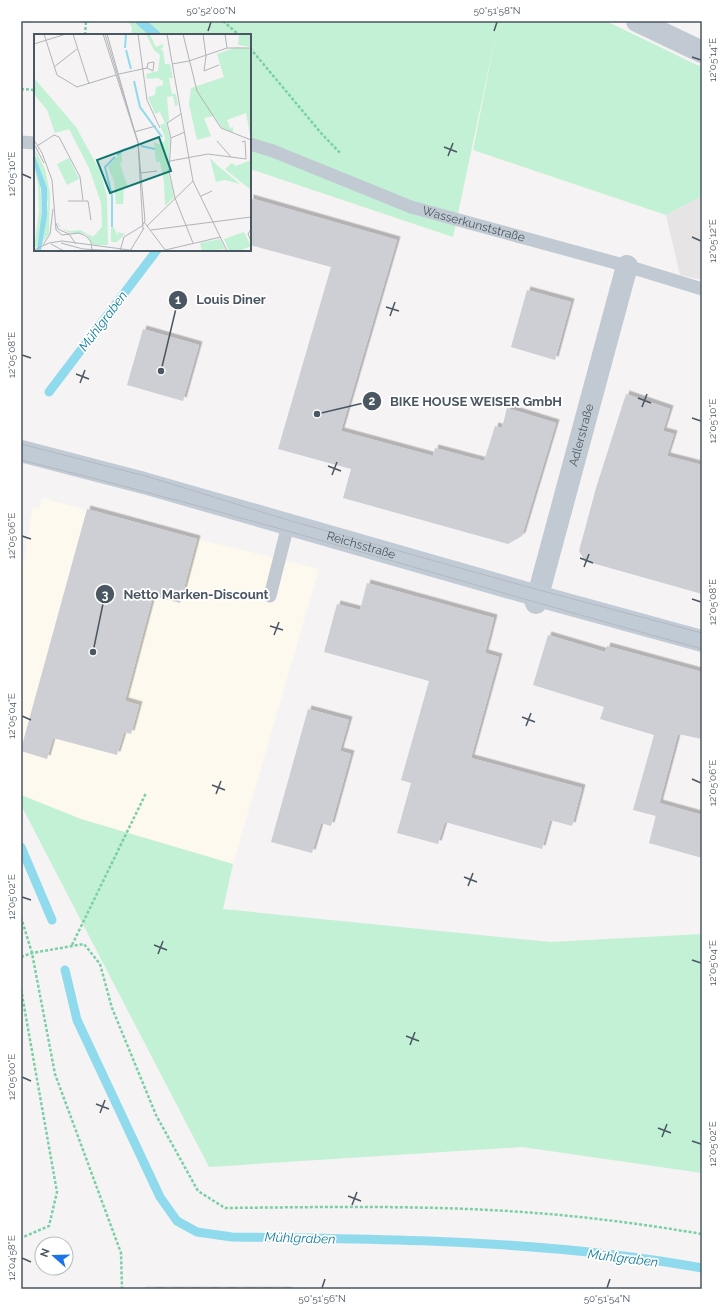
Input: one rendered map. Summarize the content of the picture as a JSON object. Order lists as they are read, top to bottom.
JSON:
{
  "streets": {
    "main road": ["Reichsstraße"],
    "street": ["Adlerstraße"],
    "lane": ["Wasserkunststraße"]
  },
  "crossings": [
    ["Wasserkunststraße", "Adlerstraße"],
    ["Adlerstraße", "Reichsstraße"]
  ],
  "water": ["Mühlgraben"],
  "places": ["Louis Diner", "BIKE HOUSE WEISER GmbH", "Netto Marken-Discount"],
  "north": "left",
  "coordinates": [
    "50°52'00\"N",
    "50°51'58\"N",
    "12°05'14\"E",
    "12°05'10\"E",
    "12°05'12\"E",
    "12°05'08\"E",
    "12°05'06\"E",
    "12°05'04\"E",
    "12°05'02\"E",
    "12°05'00\"E",
    "12°04'58\"E",
    "50°51'56\"N",
    "50°51'54\"N"
  ]
}
